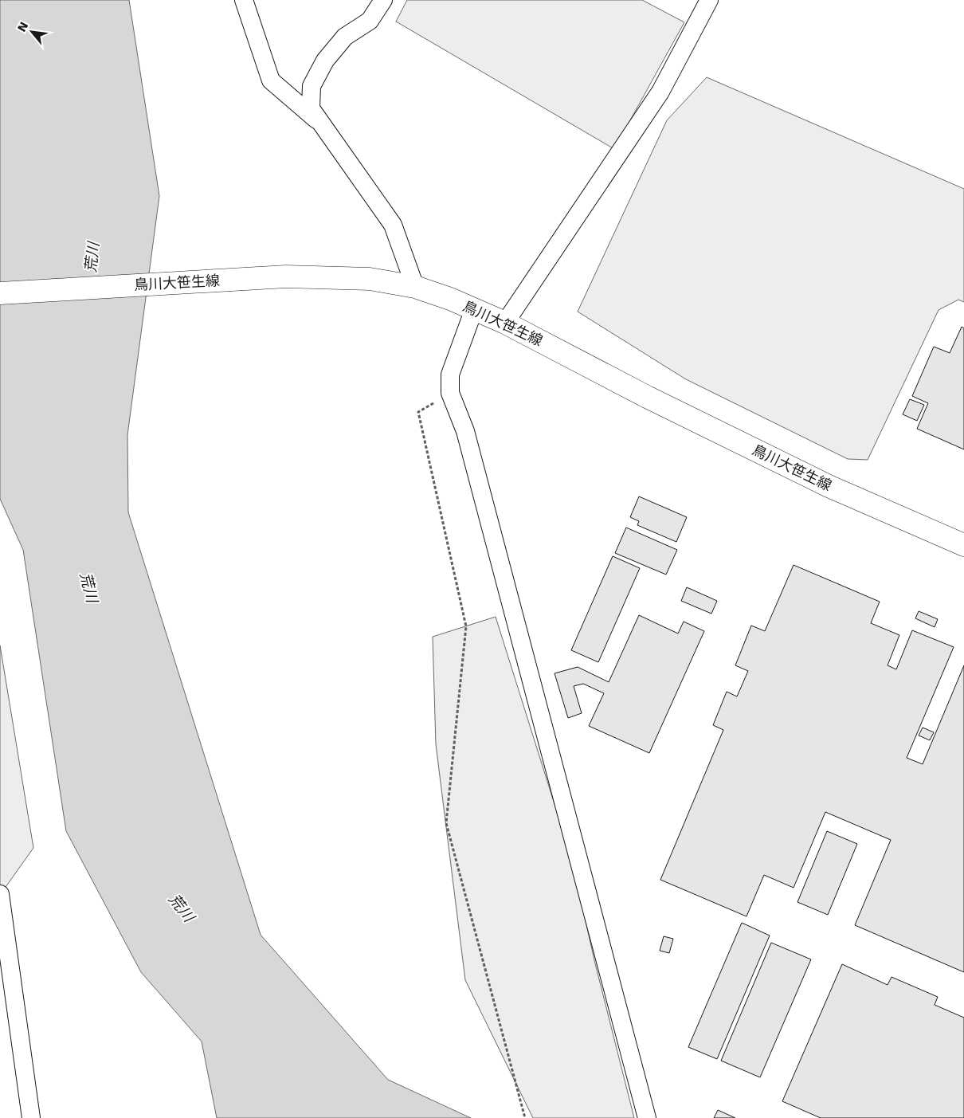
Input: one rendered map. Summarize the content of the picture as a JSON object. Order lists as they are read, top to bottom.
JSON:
{
  "streets": {
    "street": ["鳥川大笹生線"]
  },
  "water": ["荒川"],
  "north": "top left"
}
